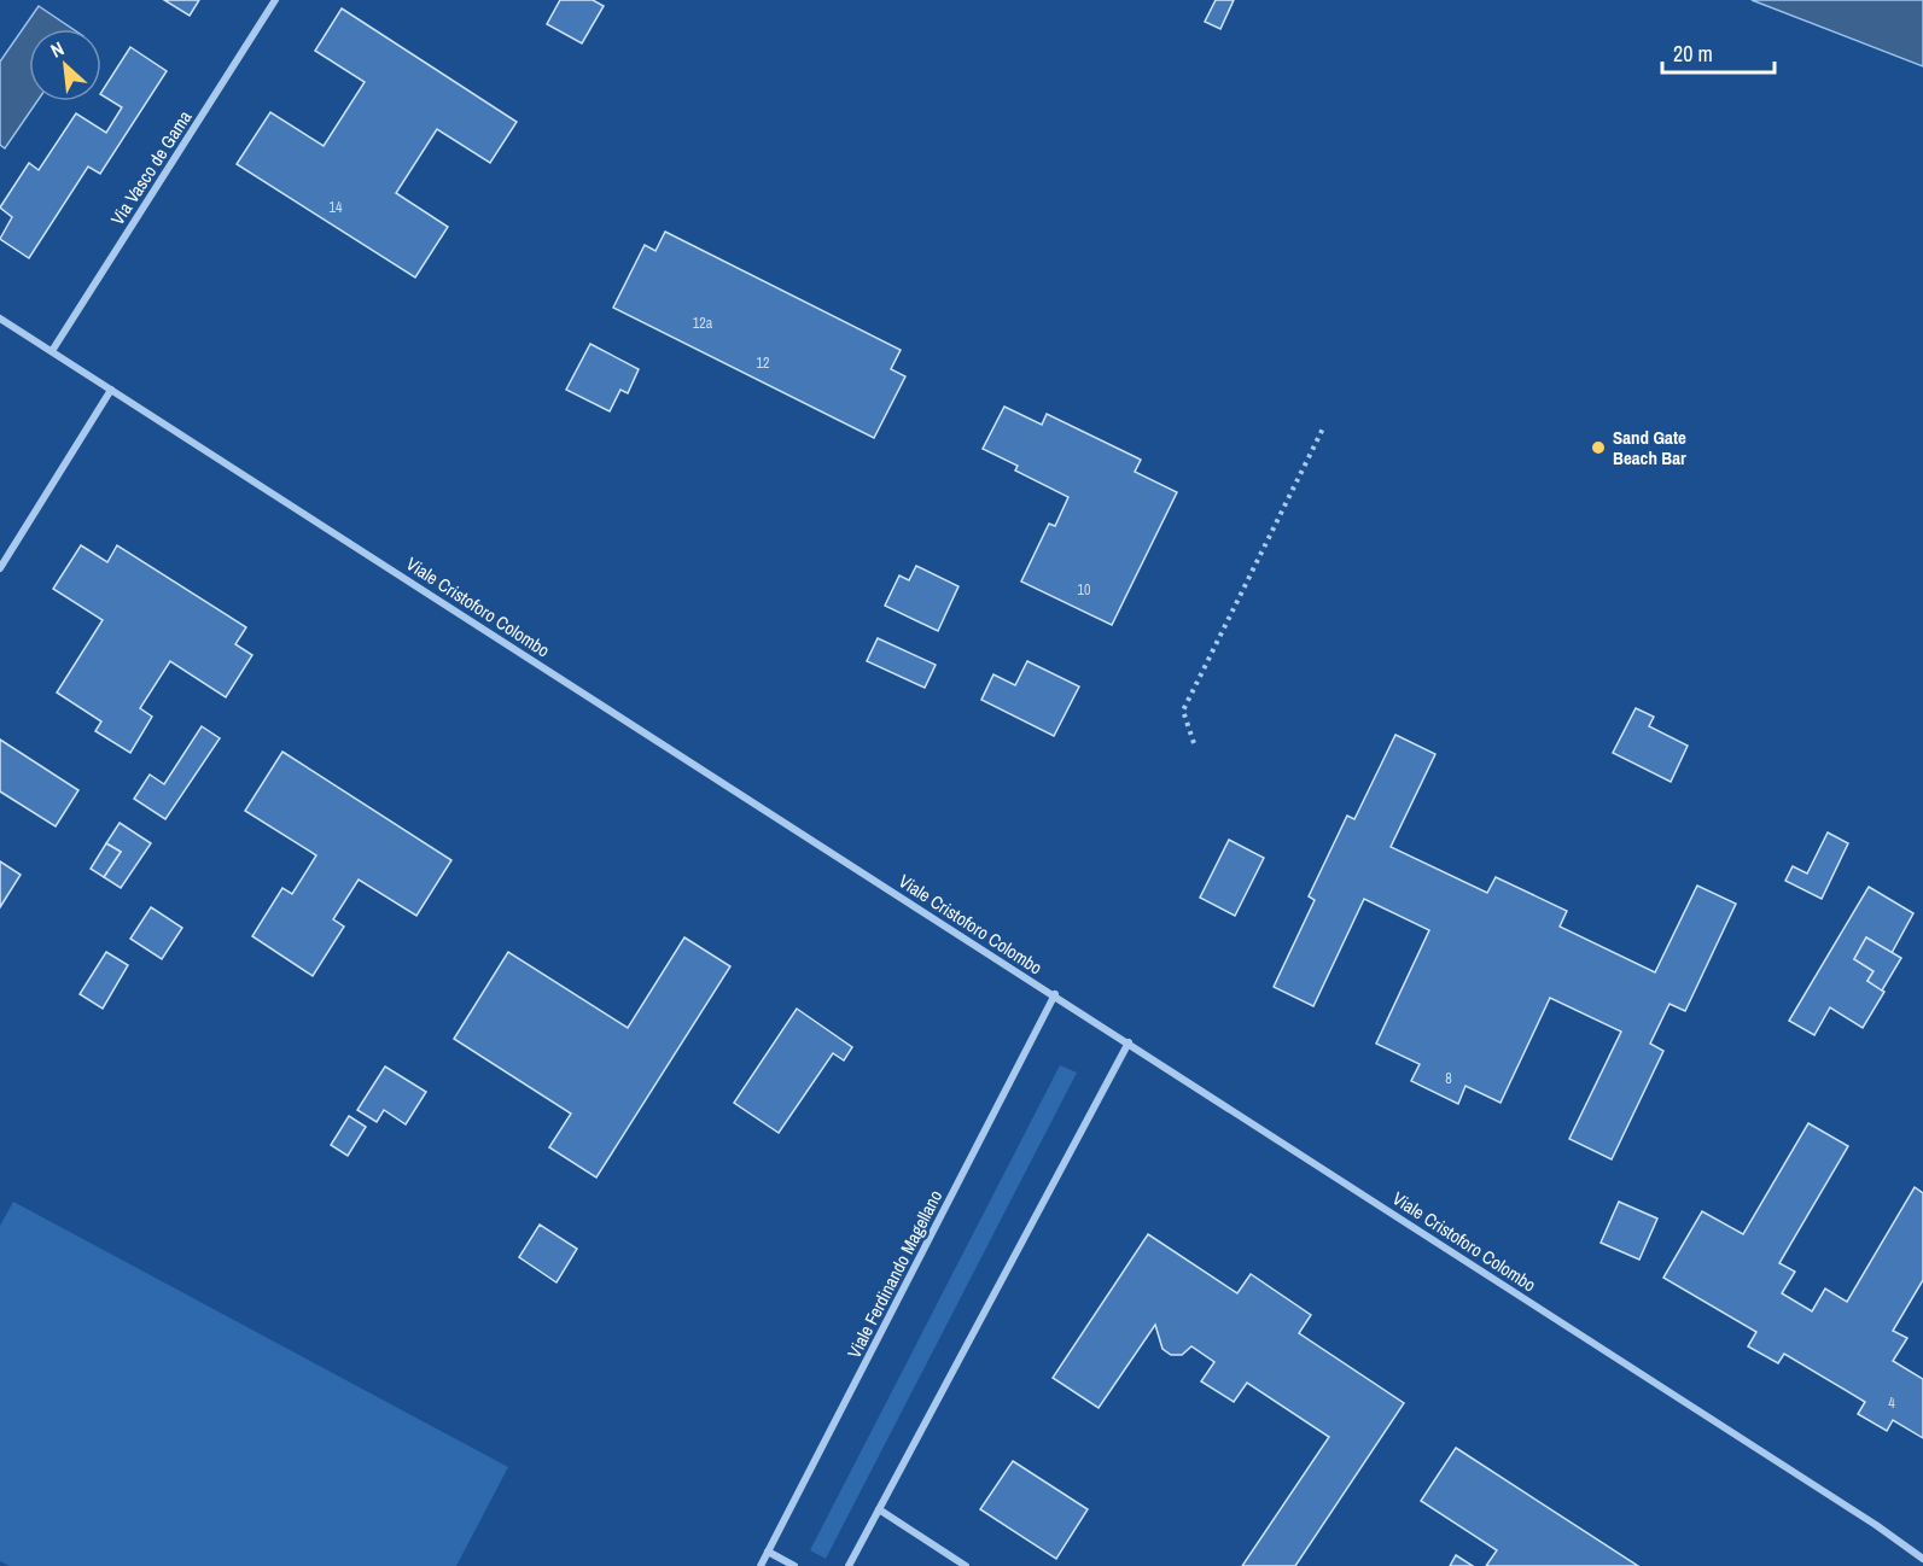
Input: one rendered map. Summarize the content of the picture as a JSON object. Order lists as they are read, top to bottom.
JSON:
{
  "streets": {
    "street": ["Via Vasco de Gama", "Viale Cristoforo Colombo", "Viale Ferdinando Magellano"]
  },
  "crossings": [
    ["Via Vasco de Gama", "Viale Cristoforo Colombo"],
    ["Viale Cristoforo Colombo", "Viale Ferdinando Magellano"]
  ],
  "places": ["Sand Gate Beach Bar"],
  "house_numbers": [
    "14",
    "12a",
    "12",
    "10",
    "8",
    "4"
  ],
  "scale_bar": "20 m",
  "north": "top left"
}
